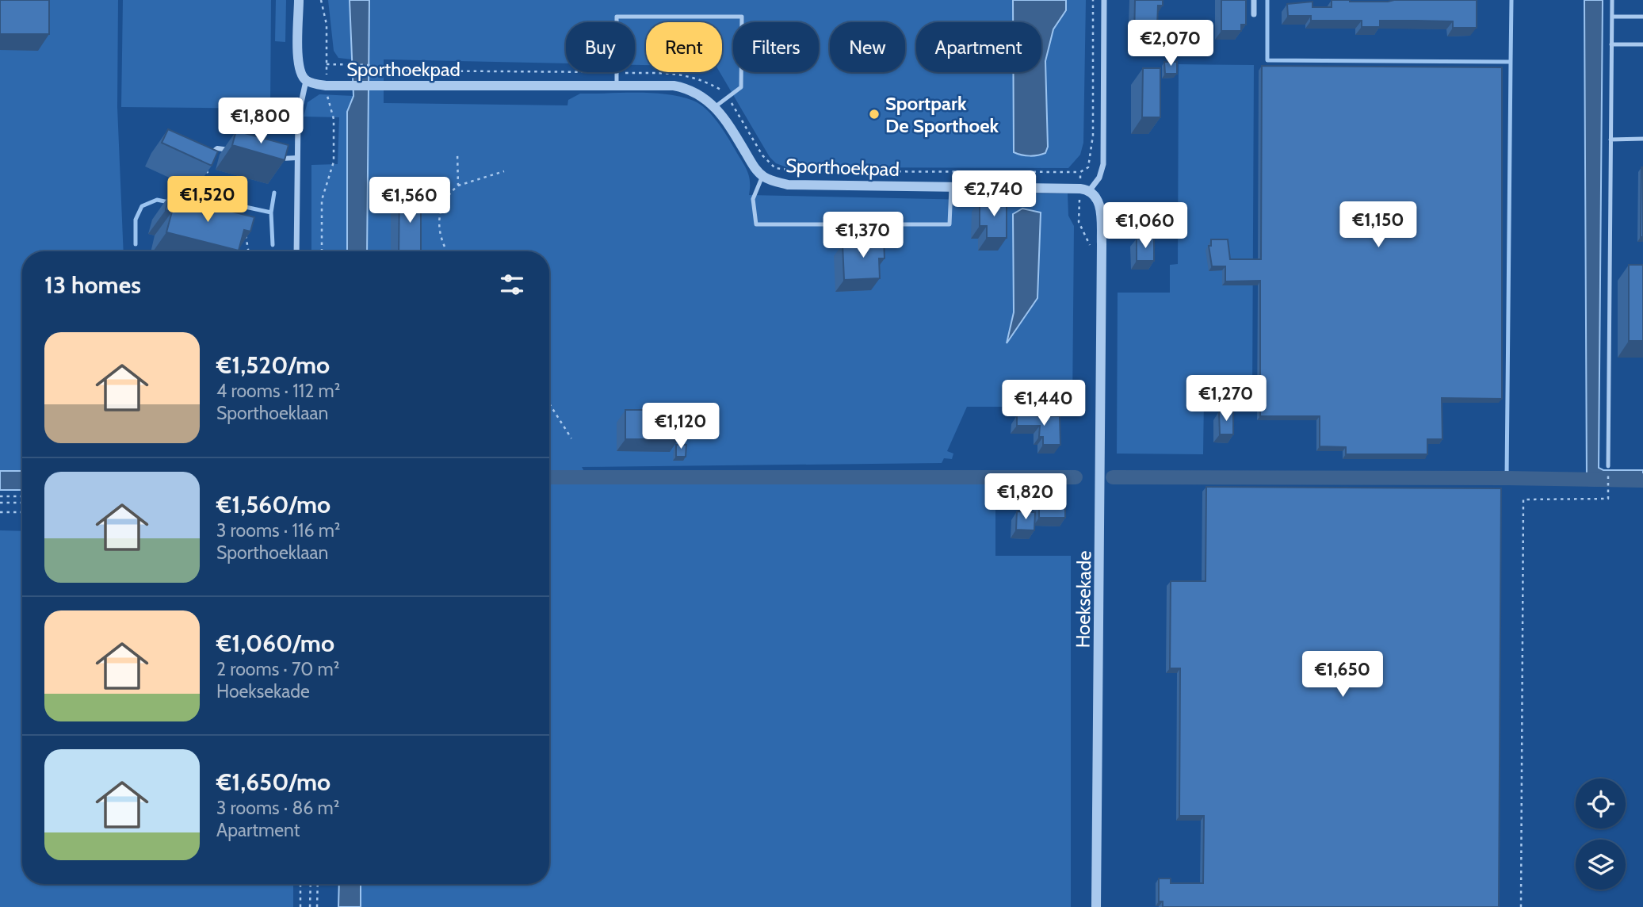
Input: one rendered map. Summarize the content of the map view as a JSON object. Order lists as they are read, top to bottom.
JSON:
{
  "streets": {
    "street": ["Sporthoekpad", "Hoeksekade"]
  },
  "crossings": [
    ["Sporthoekpad", "Hoeksekade"]
  ],
  "places": ["Sportpark De Sporthoek"],
  "page": {
    "price": [
      "€2,070",
      "€1,800",
      "€2,740",
      "€1,520",
      "€1,560",
      "€1,150",
      "€1,060",
      "€1,370",
      "€1,270",
      "€1,440",
      "€1,120",
      "€1,820",
      "€1,650"
    ],
    "chip": [
      "Buy",
      "Rent",
      "Filters",
      "New",
      "Apartment"
    ],
    "heading": "13 homes",
    "list": [
      {
        "name": "€1,520/mo",
        "note": "4 rooms · 112 m² · Sporthoeklaan"
      },
      {
        "name": "€1,560/mo",
        "note": "3 rooms · 116 m² · Sporthoeklaan"
      },
      {
        "name": "€1,060/mo",
        "note": "2 rooms · 70 m² · Hoeksekade"
      },
      {
        "name": "€1,650/mo",
        "note": "3 rooms · 86 m² · Apartment"
      }
    ]
  }
}
